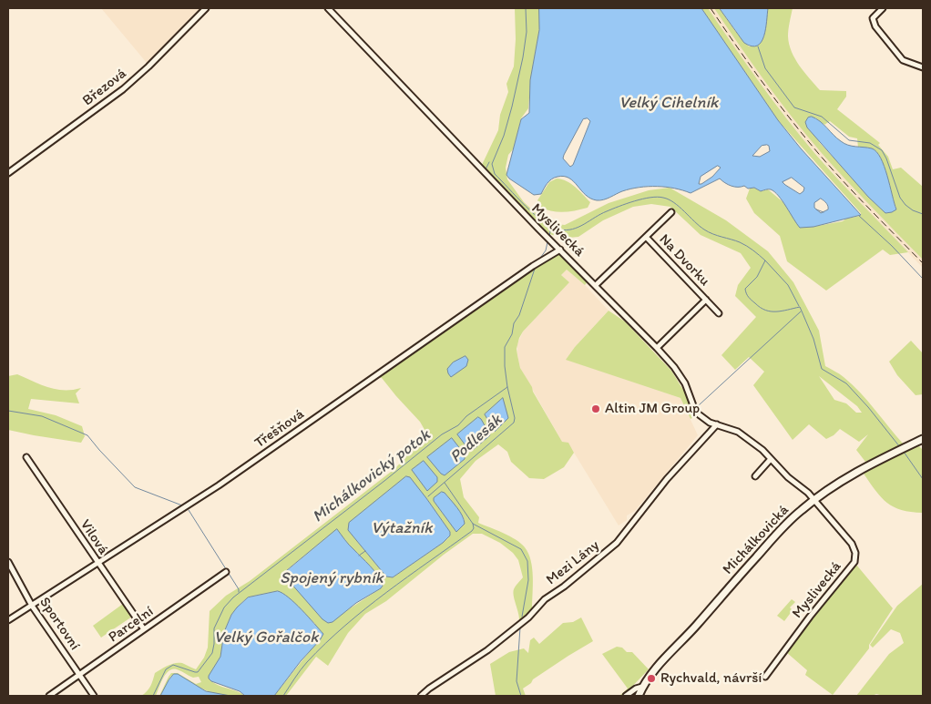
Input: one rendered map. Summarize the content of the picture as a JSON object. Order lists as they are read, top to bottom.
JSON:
{
  "streets": {
    "street": [
      "Březová",
      "Myslivecká",
      "Na Dvorku",
      "Třešňová",
      "Vilová",
      "Michálkovická",
      "Mezi Lány",
      "Sportovní",
      "Parcelní"
    ]
  },
  "crossings": [
    ["Myslivecká", "Na Dvorku"],
    ["Myslivecká", "Třešňová"],
    ["Myslivecká", "Michálkovická"],
    ["Myslivecká", "Mezi Lány"],
    ["Třešňová", "Vilová"],
    ["Třešňová", "Sportovní"],
    ["Vilová", "Parcelní"],
    ["Sportovní", "Parcelní"]
  ],
  "water": [
    "Velký Cihelník",
    "Podlesák",
    "Michálkovický potok",
    "Výtažník",
    "Spojený rybník",
    "Velký Gořalčok"
  ],
  "places": ["Altin JM Group", "Rychvald, návrší"]
}
